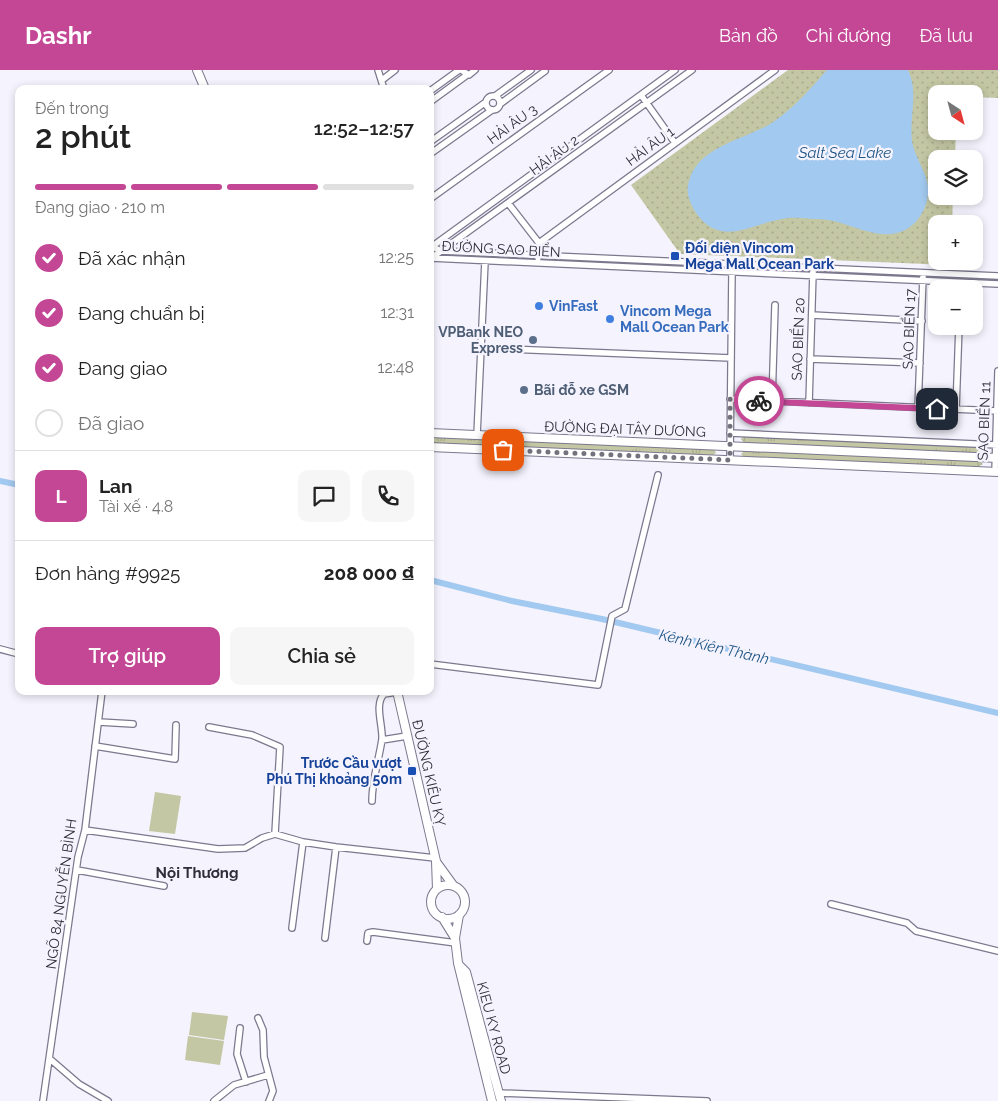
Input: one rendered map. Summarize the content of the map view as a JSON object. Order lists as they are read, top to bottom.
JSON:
{
  "streets": {
    "main road": ["ĐƯỜNG ĐẠI TÂY DƯƠNG", "ĐƯỜNG KIÊU KỴ", "KIEU KY ROAD"],
    "street": [
      "HẢI ÂU 3",
      "HẢI ÂU 1",
      "HẢI ÂU 2",
      "ĐƯỜNG SAO BIỂN",
      "SAO BIỂN 17",
      "SAO BIỂN 20",
      "SAO BIỂN 11",
      "NGÕ 84 NGUYỄN BÌNH"
    ]
  },
  "crossings": [
    ["HẢI ÂU 2", "ĐƯỜNG SAO BIỂN"],
    ["ĐƯỜNG SAO BIỂN", "SAO BIỂN 17"],
    ["ĐƯỜNG SAO BIỂN", "SAO BIỂN 20"],
    ["SAO BIỂN 11", "ĐƯỜNG ĐẠI TÂY DƯƠNG"]
  ],
  "districts": ["Nội Thương"],
  "water": ["Salt Sea Lake", "Kênh Kiên Thành"],
  "places": {
    "transit": ["Đối diện Vincom Mega Mall Ocean Park", "Trước Cầu vượt Phú Thị khoảng 50m"],
    "other": [
      "VinFast",
      "Vincom Mega Mall Ocean Park",
      "VPBank NEO Express",
      "Bãi đỗ xe GSM"
    ]
  },
  "north": "bottom right",
  "page": {
    "header": "Dashr",
    "nav": ["Bản đồ", "Chỉ đường", "Đã lưu"],
    "map_buttons": ["+", "−"],
    "heading": ["2 phút", "Đến trong", "12:52–12:57"],
    "panel": [
      "Lan",
      "Tài xế · 4.8",
      "Đơn hàng #9925",
      "208 000 ₫"
    ],
    "bar": "Đang giao · 210 m",
    "list": [
      ["Đã xác nhận", "12:25"],
      ["Đang chuẩn bị", "12:31"],
      ["Đang giao", "12:48"],
      "Đã giao"
    ],
    "round": "L",
    "buttons": ["Trợ giúp", "Chia sẻ"]
  }
}
